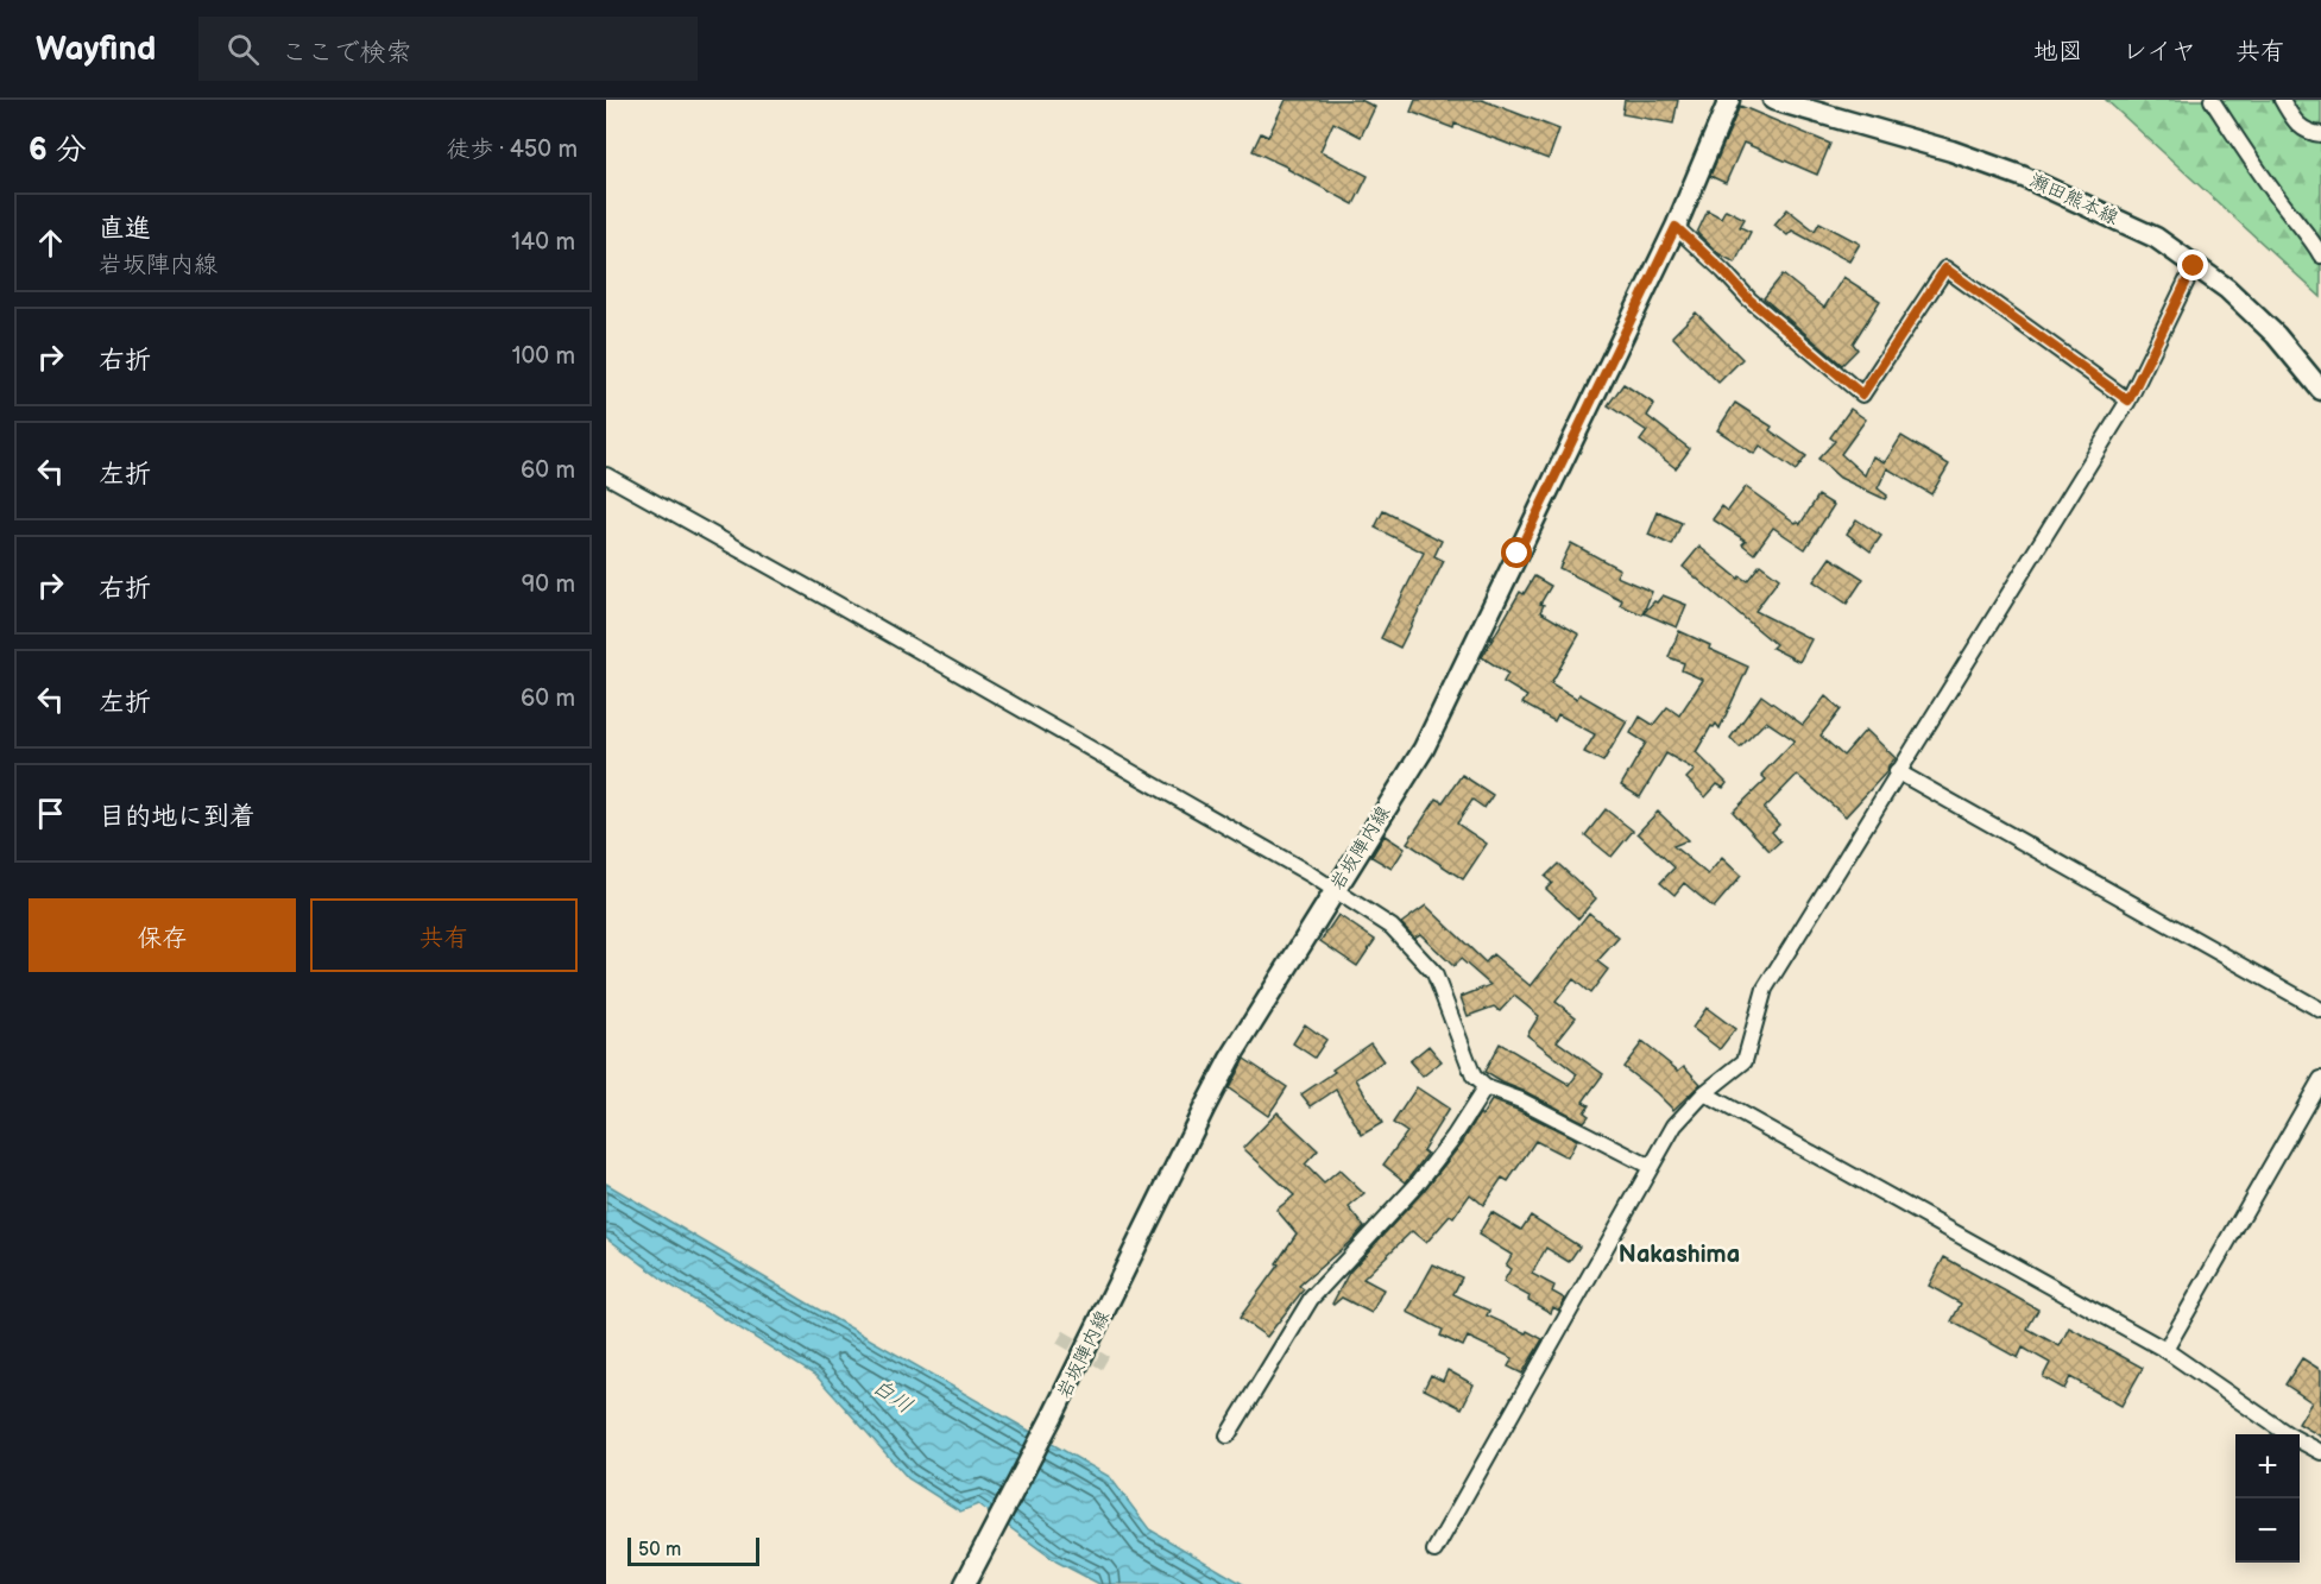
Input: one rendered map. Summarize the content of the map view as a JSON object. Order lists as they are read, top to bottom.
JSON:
{
  "streets": {
    "main road": ["瀬田熊本線", "岩坂陣内線"]
  },
  "districts": ["Nakashima"],
  "water": ["白川"],
  "scale_bar": "50 m",
  "page": {
    "header": "Wayfind",
    "search": "ここで検索",
    "nav": ["地図", "レイヤ", "共有"],
    "heading": ["6 分", "徒歩 · 450 m"],
    "list": [
      ["直進", "岩坂陣内線", "140 m"],
      ["右折", "100 m"],
      ["左折", "60 m"],
      ["右折", "90 m"],
      ["左折", "60 m"],
      "目的地に到着"
    ],
    "buttons": ["保存", "共有"],
    "map_buttons": ["+", "−"],
    "scale": "50 m"
  }
}
